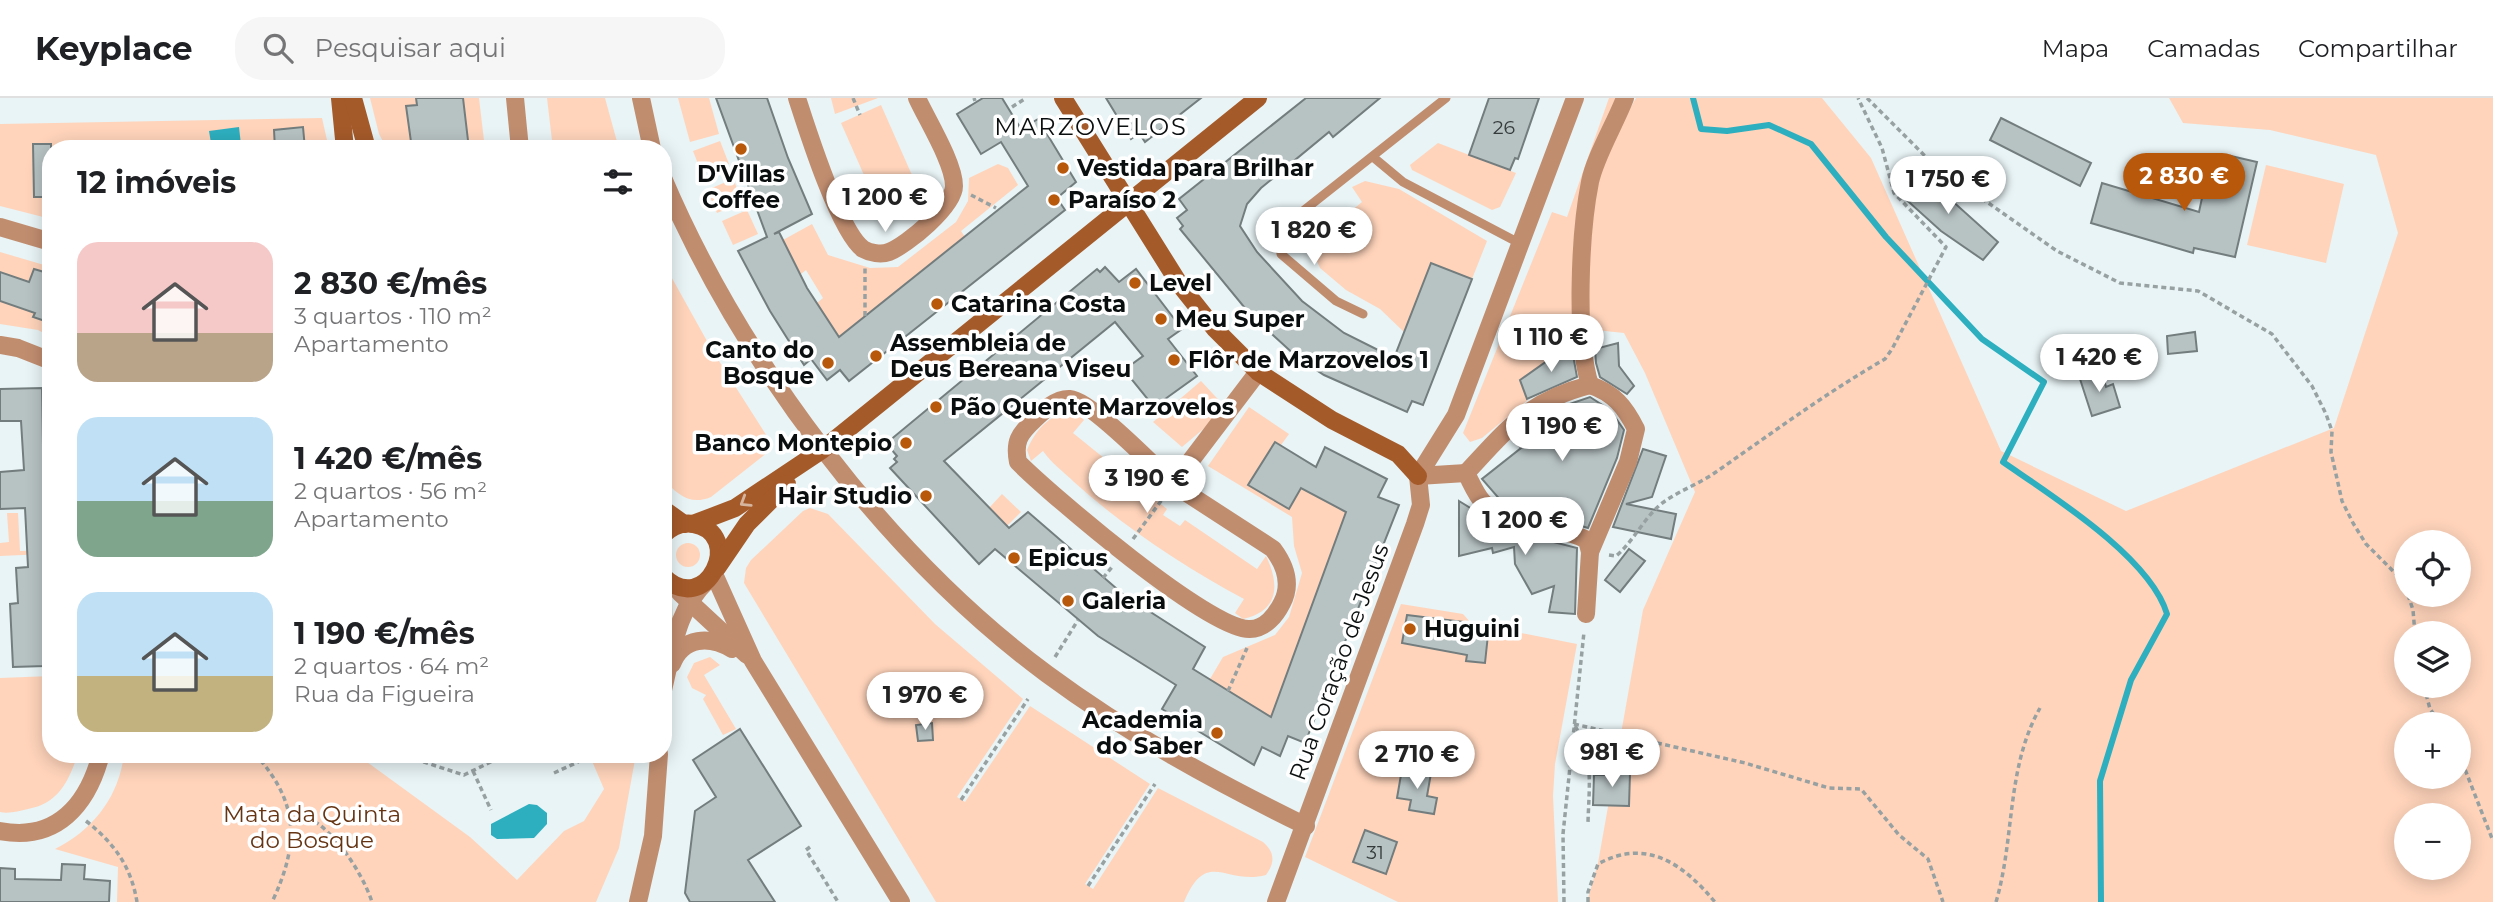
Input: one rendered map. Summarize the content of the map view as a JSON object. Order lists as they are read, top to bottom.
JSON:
{
  "streets": {
    "street": ["Rua Coração de Jesus"]
  },
  "districts": ["MARZOVELOS"],
  "parks": ["Mata da Quinta do Bosque"],
  "places": [
    "D'Villas Coffee",
    "Vestida para Brilhar",
    "Paraíso 2",
    "Level",
    "Catarina Costa",
    "Meu Super",
    "Assembleia de Deus Bereana Viseu",
    "Flôr de Marzovelos 1",
    "Canto do Bosque",
    "Pão Quente Marzovelos",
    "Banco Montepio",
    "Hair Studio",
    "Epicus",
    "Galeria",
    "Huguini",
    "Academia do Saber"
  ],
  "house_numbers": ["26", "31"],
  "page": {
    "header": "Keyplace",
    "search": "Pesquisar aqui",
    "nav": ["Mapa", "Camadas", "Compartilhar"],
    "heading": "12 imóveis",
    "price": [
      "2 830 €",
      "1 750 €",
      "1 200 €",
      "1 820 €",
      "1 110 €",
      "1 420 €",
      "1 190 €",
      "3 190 €",
      "1 200 €",
      "1 970 €",
      "981 €",
      "2 710 €"
    ],
    "list": [
      {
        "name": "2 830 €/mês",
        "note": "3 quartos · 110 m² · Apartamento"
      },
      {
        "name": "1 420 €/mês",
        "note": "2 quartos · 56 m² · Apartamento"
      },
      {
        "name": "1 190 €/mês",
        "note": "2 quartos · 64 m² · Rua da Figueira"
      }
    ],
    "map_buttons": ["+", "−"]
  }
}
